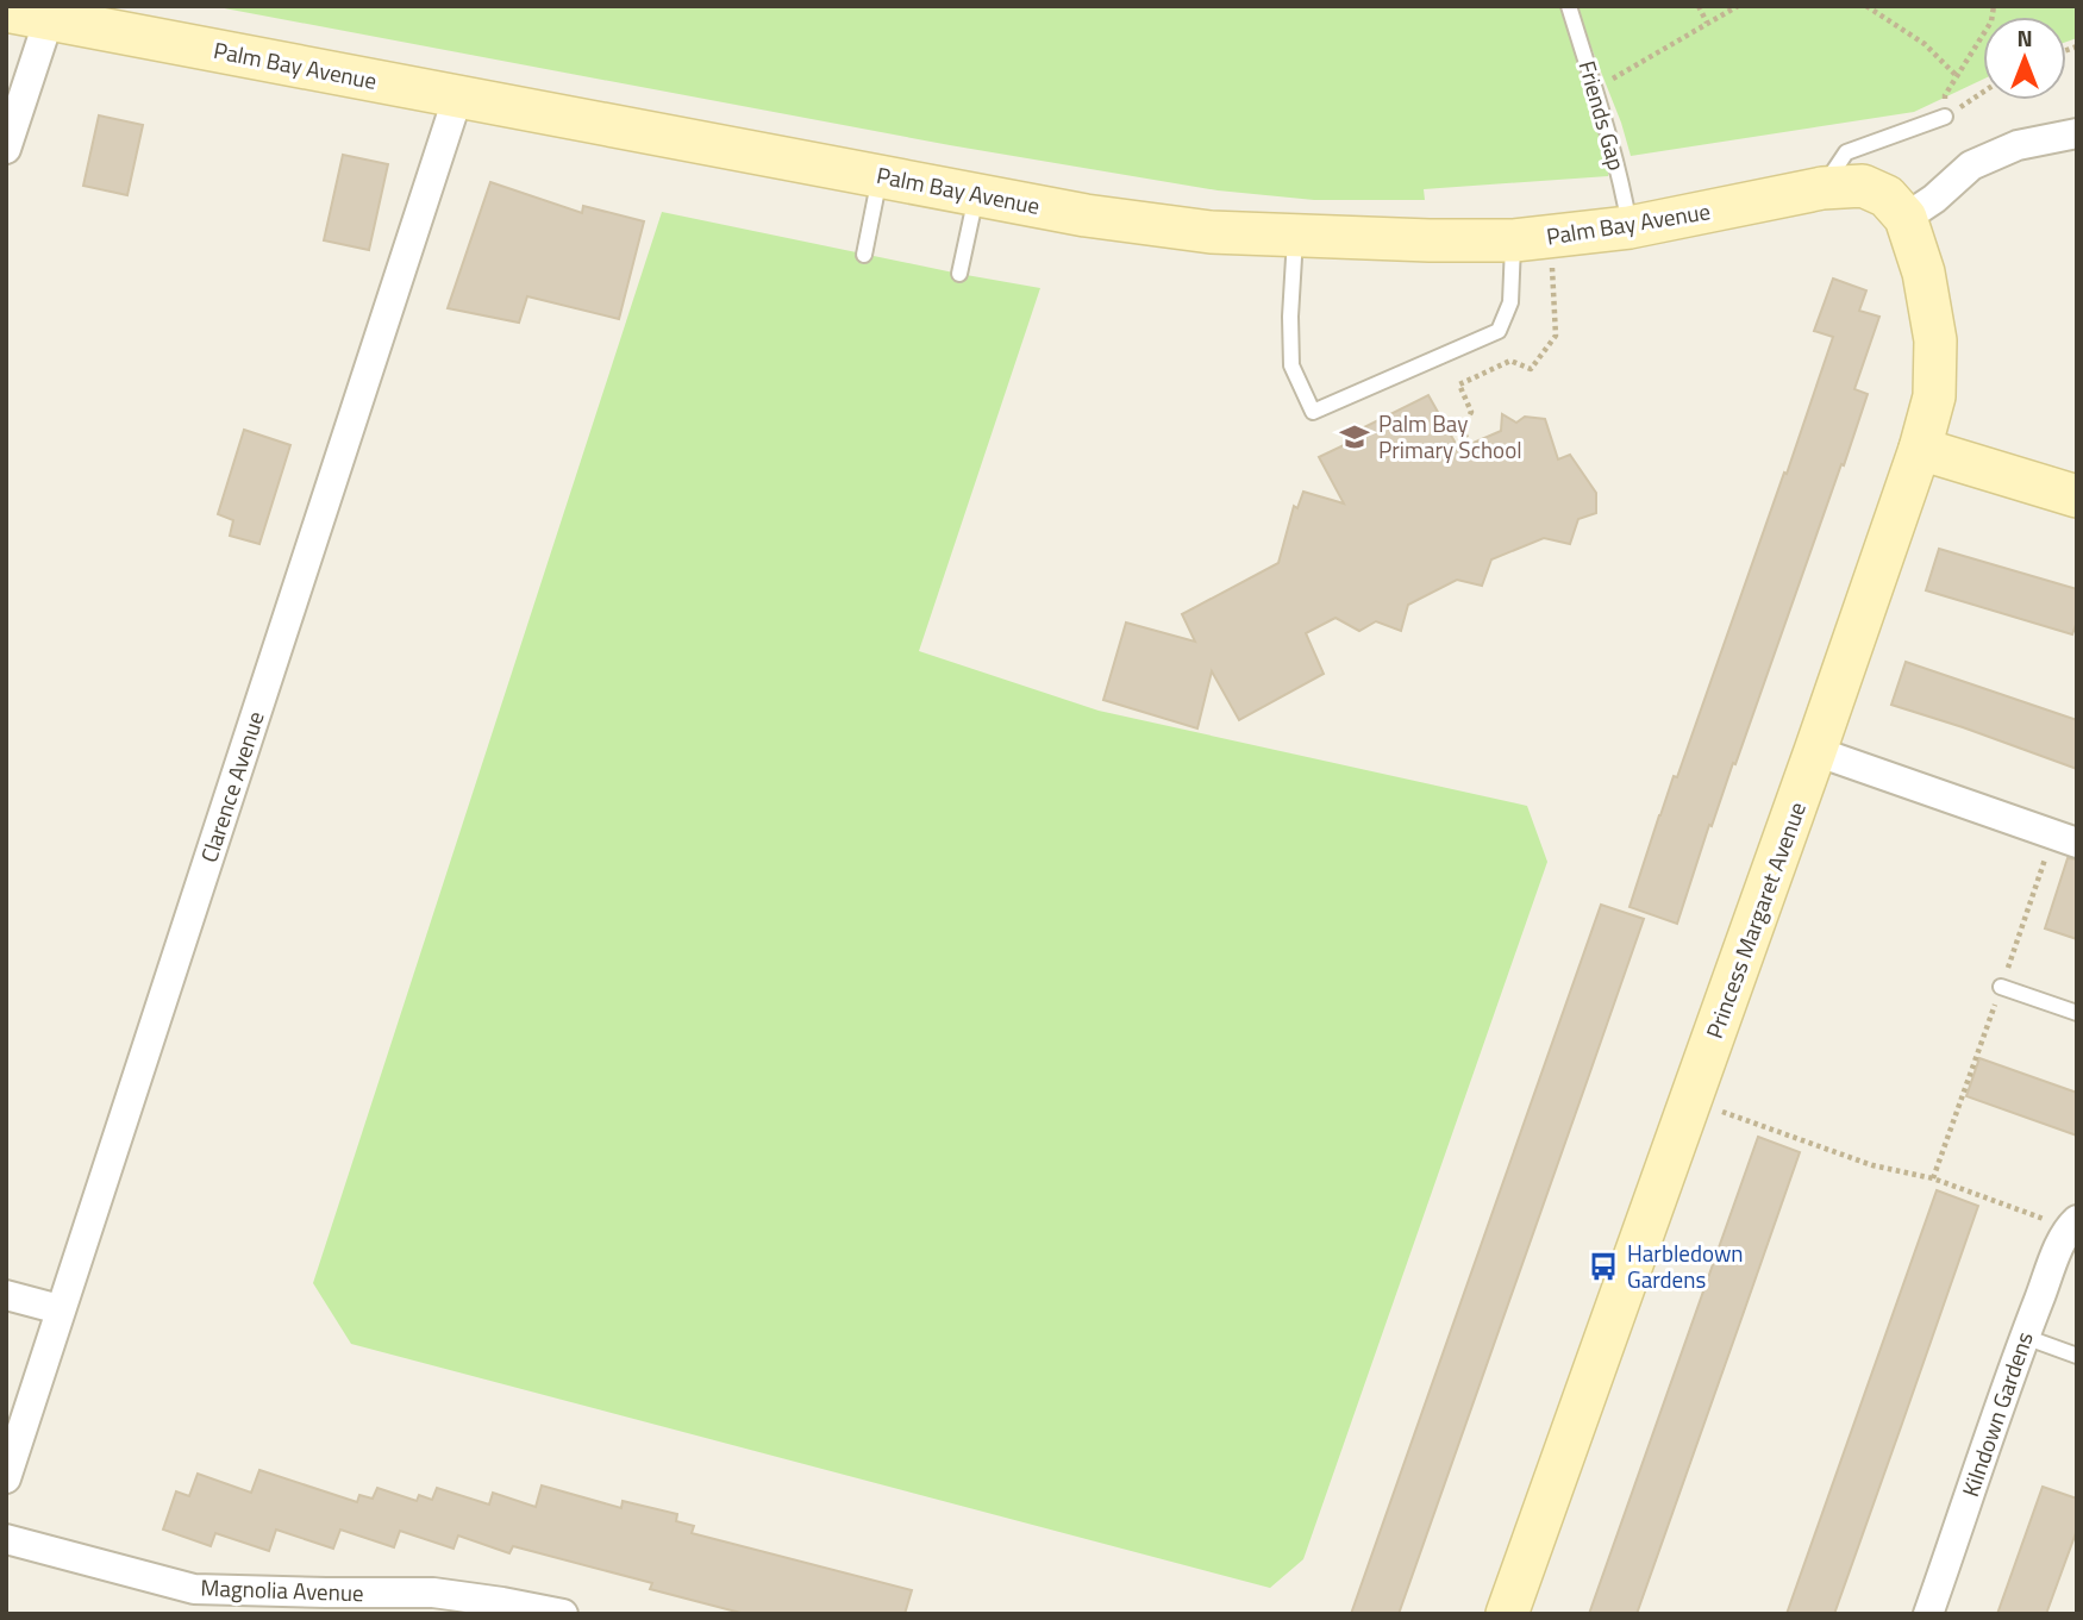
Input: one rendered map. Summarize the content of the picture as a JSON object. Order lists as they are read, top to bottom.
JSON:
{
  "streets": {
    "main road": ["Palm Bay Avenue", "Princess Margaret Avenue"],
    "street": ["Clarence Avenue", "Kilndown Gardens", "Magnolia Avenue"],
    "lane": ["Friends Gap"]
  },
  "crossings": [
    ["Palm Bay Avenue", "Friends Gap"],
    ["Palm Bay Avenue", "Clarence Avenue"],
    ["Palm Bay Avenue", "Princess Margaret Avenue"]
  ],
  "places": {
    "school or university": ["Palm Bay Primary School"],
    "bus stop": ["Harbledown Gardens"]
  },
  "north": "top"
}
